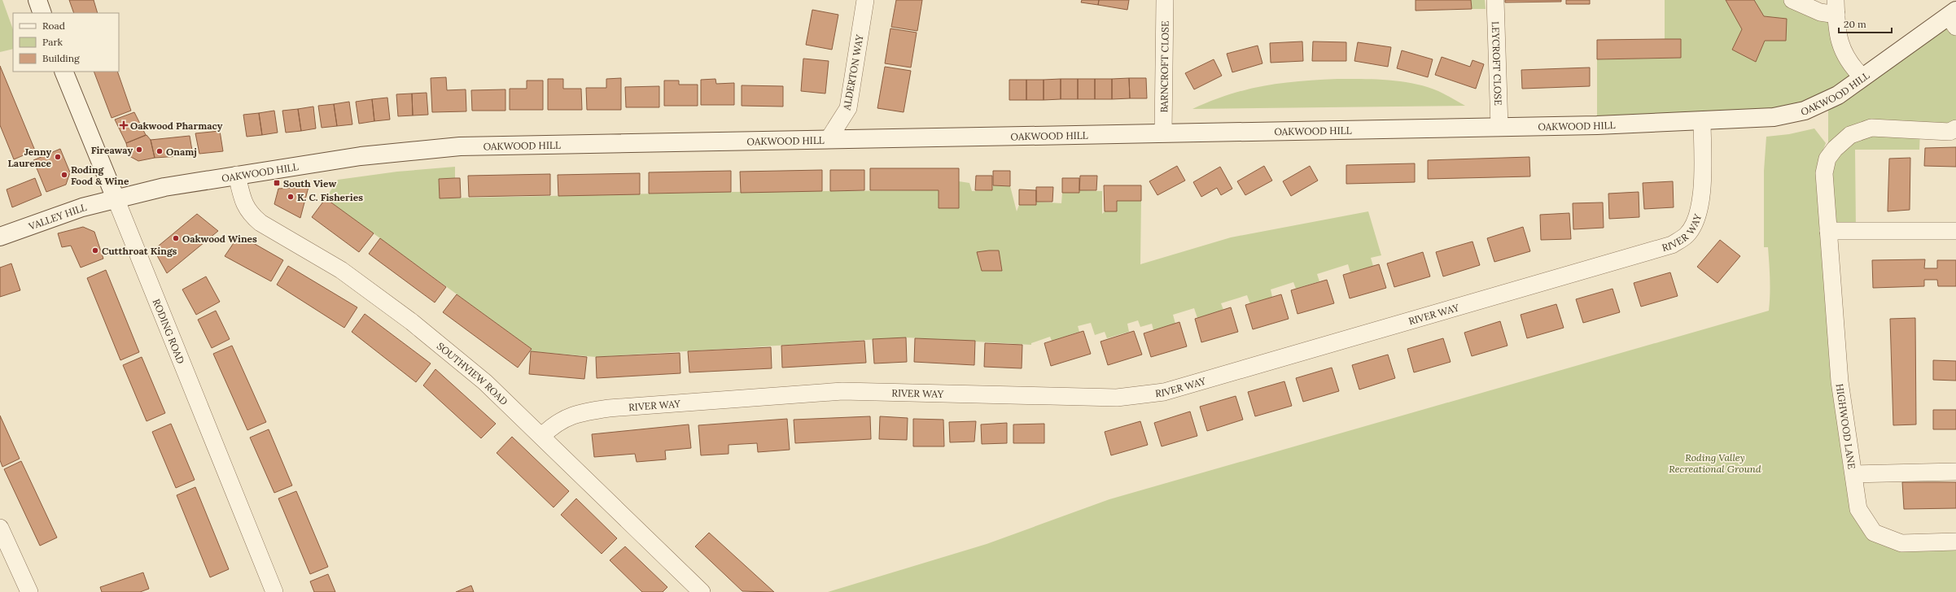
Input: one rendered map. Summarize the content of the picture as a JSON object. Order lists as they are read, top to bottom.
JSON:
{
  "streets": {
    "street": [
      "LEYCROFT CLOSE",
      "BARNCROFT CLOSE",
      "ALDERTON WAY",
      "OAKWOOD HILL",
      "VALLEY HILL",
      "RIVER WAY",
      "RODING ROAD",
      "SOUTHVIEW ROAD",
      "HIGHWOOD LANE"
    ]
  },
  "crossings": [
    ["LEYCROFT CLOSE", "OAKWOOD HILL"],
    ["BARNCROFT CLOSE", "OAKWOOD HILL"],
    ["ALDERTON WAY", "OAKWOOD HILL"],
    ["OAKWOOD HILL", "VALLEY HILL"],
    ["OAKWOOD HILL", "RIVER WAY"],
    ["OAKWOOD HILL", "RODING ROAD"],
    ["OAKWOOD HILL", "SOUTHVIEW ROAD"],
    ["VALLEY HILL", "RODING ROAD"],
    ["RIVER WAY", "SOUTHVIEW ROAD"]
  ],
  "parks": ["Roding Valley Recreational Ground"],
  "places": {
    "health": ["Oakwood Pharmacy"],
    "other": [
      "Fireaway",
      "Onamj",
      "Jenny Laurence",
      "Roding Food & Wine",
      "K. C. Fisheries",
      "Oakwood Wines",
      "Cutthroat Kings"
    ],
    "transit": ["South View"]
  },
  "legend": ["Road", "Park", "Building"],
  "scale_bar": "20 m"
}
